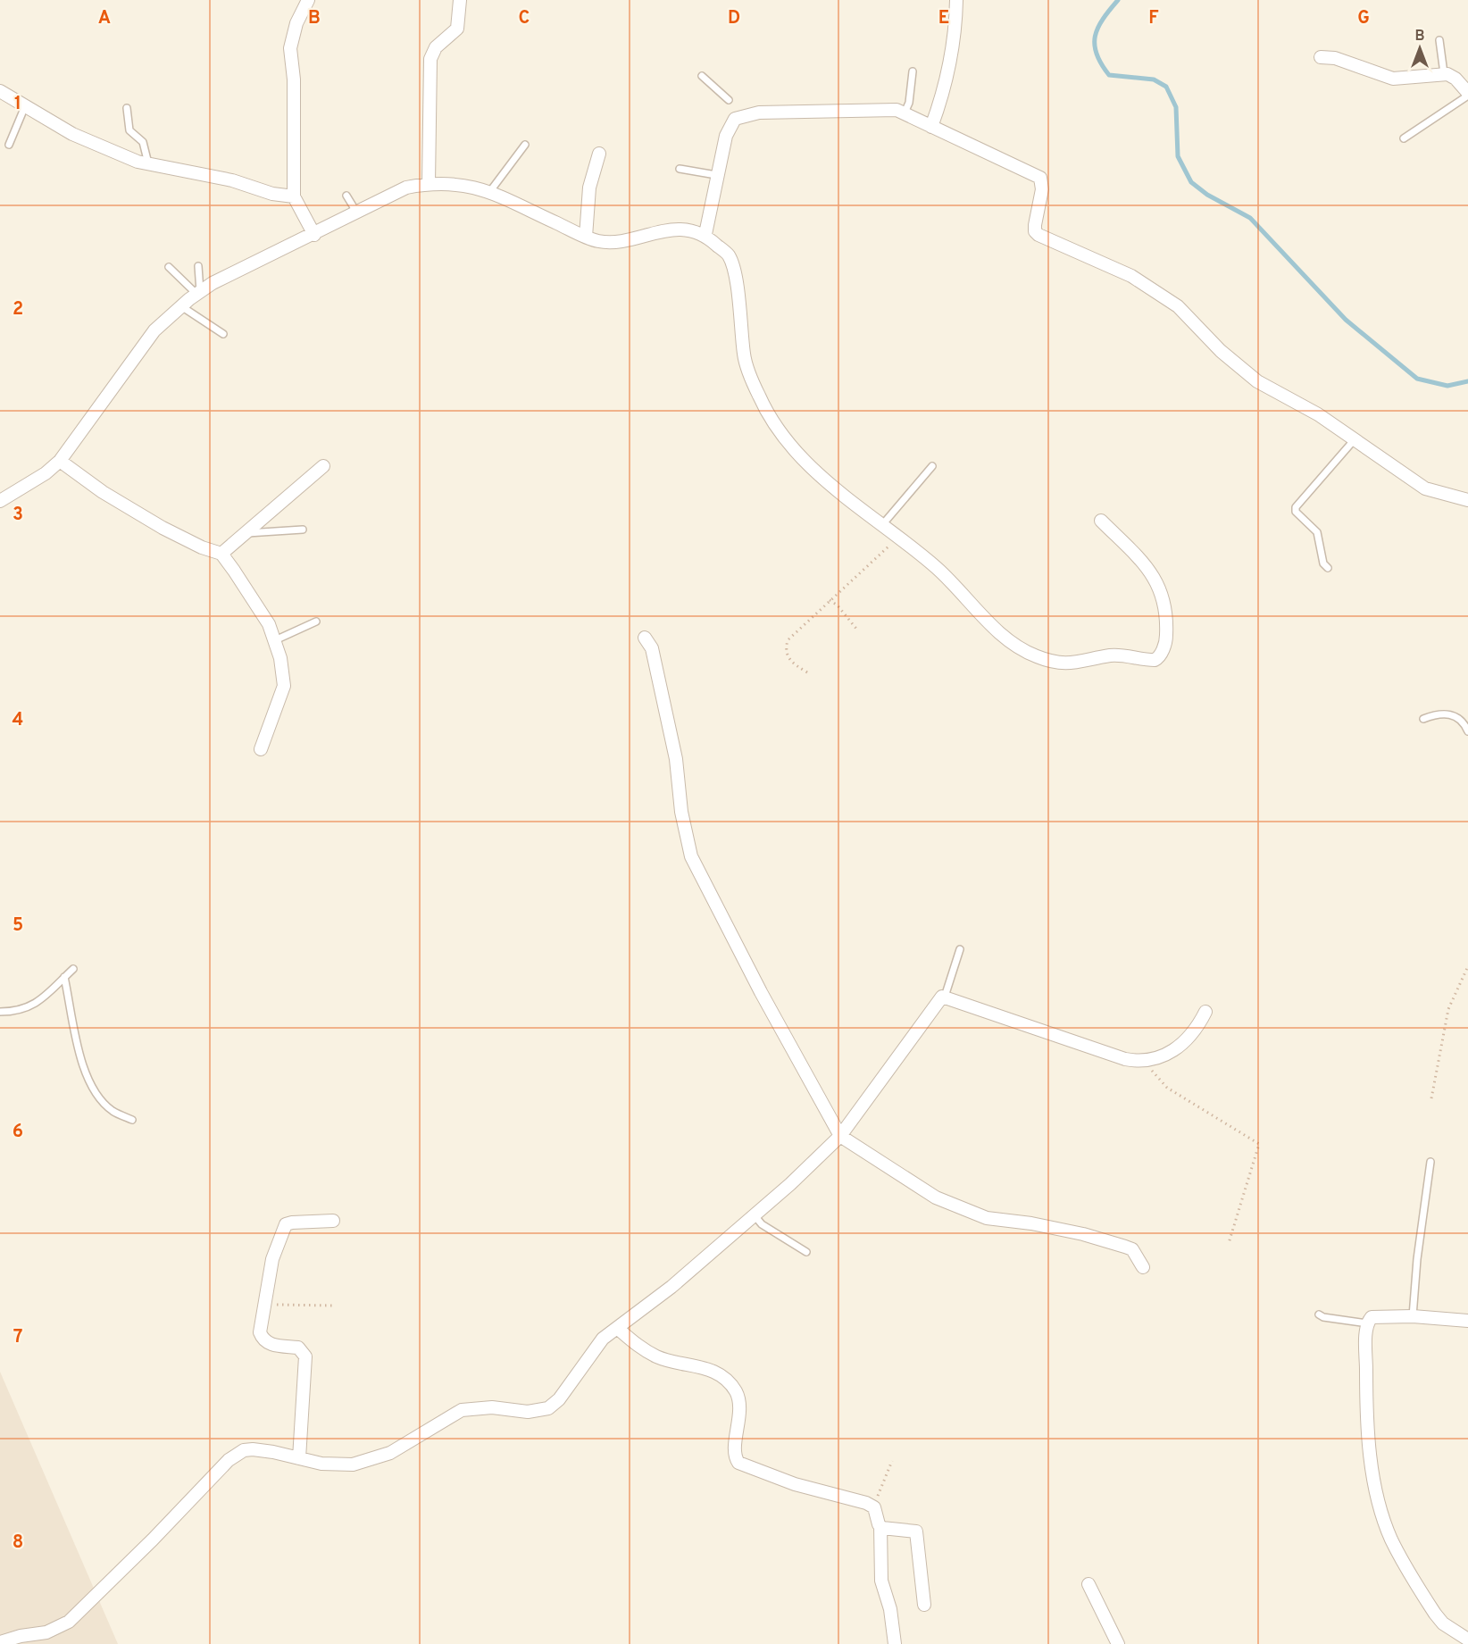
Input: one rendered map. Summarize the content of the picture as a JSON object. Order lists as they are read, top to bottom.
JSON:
{
  "north": "top",
  "grid": {
    "columns": [
      "A",
      "B",
      "C",
      "D",
      "E",
      "F",
      "G"
    ],
    "rows": [
      "1",
      "2",
      "3",
      "4",
      "5",
      "6",
      "7",
      "8"
    ]
  }
}
